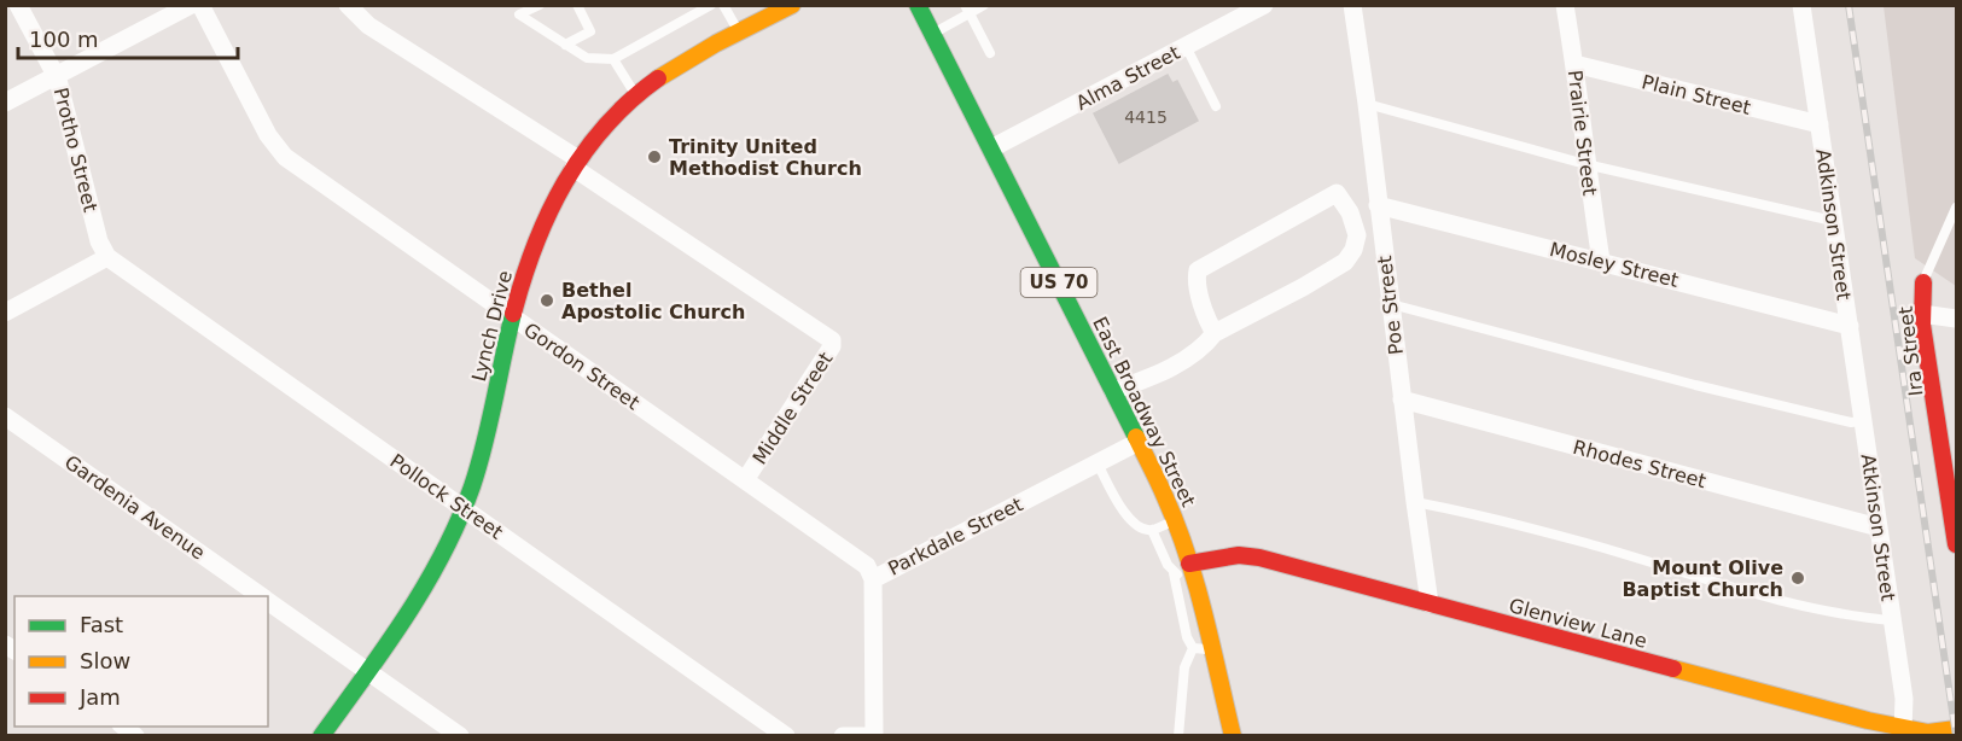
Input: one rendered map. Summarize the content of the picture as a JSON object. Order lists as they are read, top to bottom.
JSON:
{
  "streets": {
    "main road": [
      "US 70",
      "Lynch Drive",
      "Ira Street",
      "East Broadway Street",
      "Glenview Lane"
    ],
    "street": [
      "Alma Street",
      "Plain Street",
      "Prairie Street",
      "Protho Street",
      "Adkinson Street",
      "Mosley Street",
      "Poe Street",
      "Gordon Street",
      "Middle Street",
      "Rhodes Street",
      "Pollock Street",
      "Gardenia Avenue",
      "Atkinson Street",
      "Parkdale Street"
    ]
  },
  "crossings": [
    ["Alma Street", "East Broadway Street"],
    ["Plain Street", "Prairie Street"],
    ["Plain Street", "Adkinson Street"],
    ["Prairie Street", "Mosley Street"],
    ["Protho Street", "Pollock Street"],
    ["Adkinson Street", "Mosley Street"],
    ["Adkinson Street", "Atkinson Street"],
    ["Mosley Street", "Poe Street"],
    ["Mosley Street", "Atkinson Street"],
    ["Poe Street", "Rhodes Street"],
    ["Poe Street", "Glenview Lane"],
    ["Lynch Drive", "Gordon Street"],
    ["Lynch Drive", "Middle Street"],
    ["Lynch Drive", "Pollock Street"],
    ["Lynch Drive", "Gardenia Avenue"],
    ["Gordon Street", "Middle Street"],
    ["Gordon Street", "Parkdale Street"],
    ["East Broadway Street", "Parkdale Street"],
    ["East Broadway Street", "Glenview Lane"],
    ["Rhodes Street", "Atkinson Street"],
    ["Atkinson Street", "Glenview Lane"]
  ],
  "places": ["Trinity United Methodist Church", "Bethel Apostolic Church", "Mount Olive Baptist Church"],
  "house_numbers": ["4415"],
  "legend": ["Fast", "Slow", "Jam"],
  "scale_bar": "100 m"
}
